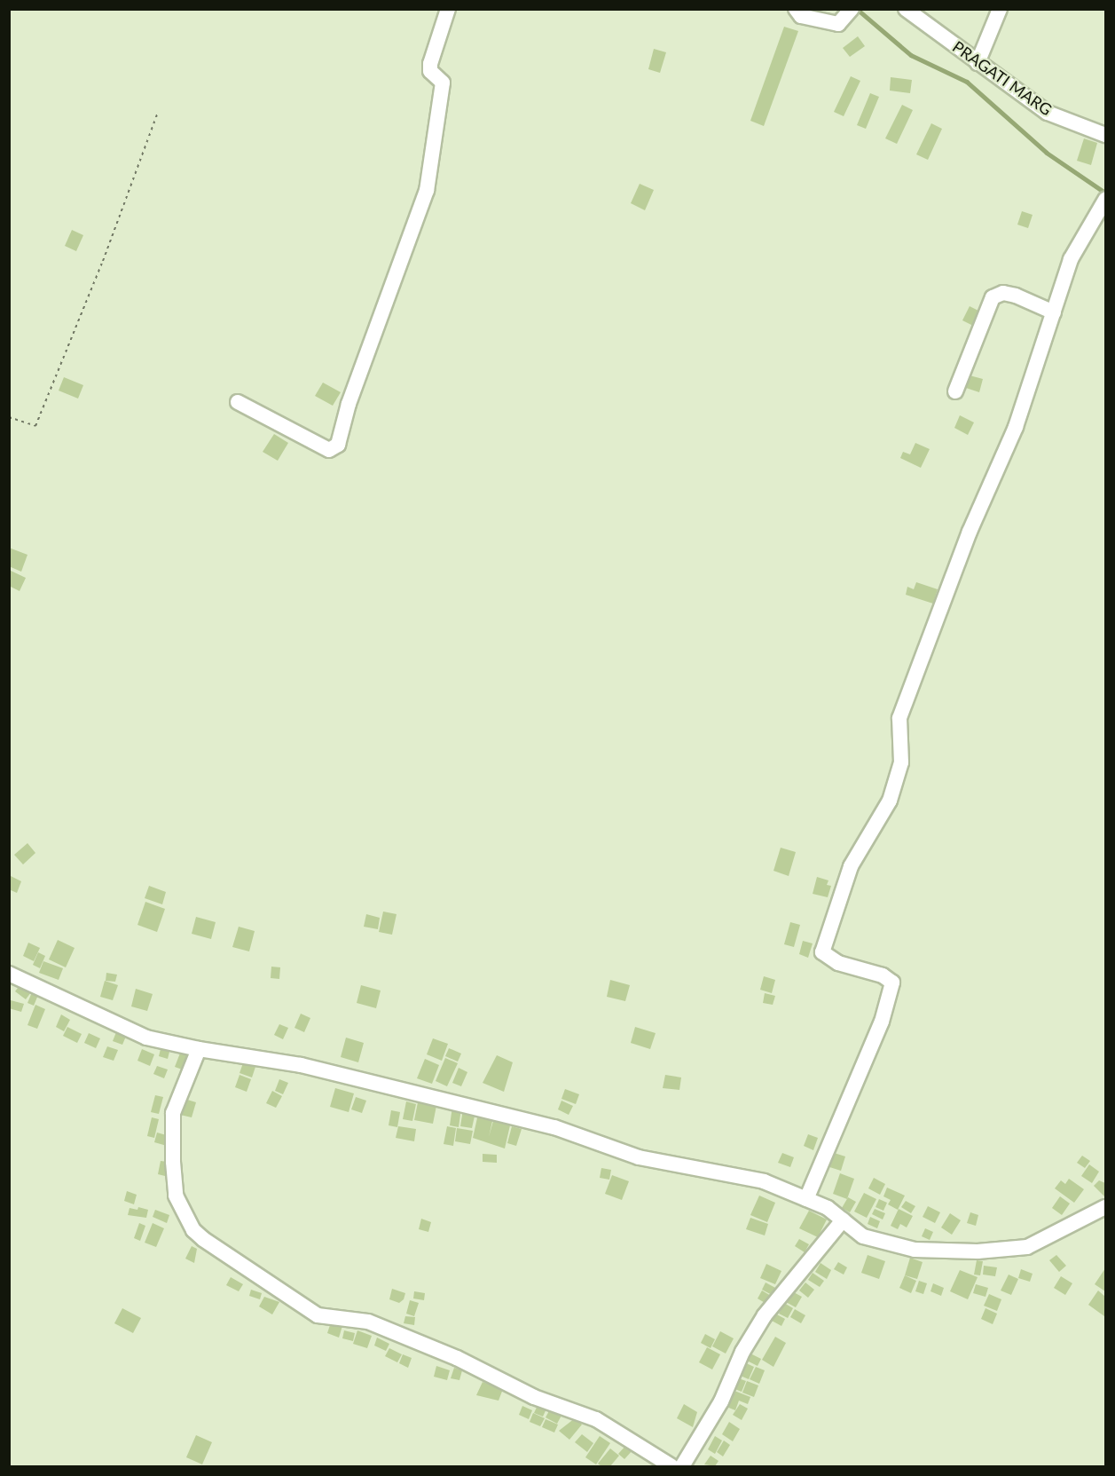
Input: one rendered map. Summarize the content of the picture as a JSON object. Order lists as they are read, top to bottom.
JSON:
{
  "streets": {
    "street": ["PRAGATI MARG"]
  }
}
